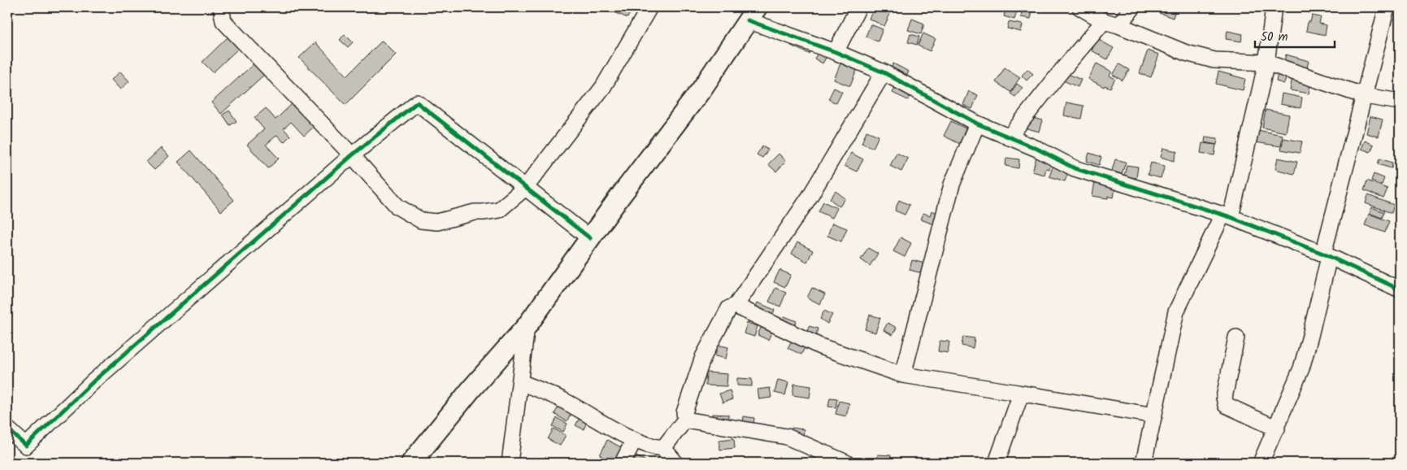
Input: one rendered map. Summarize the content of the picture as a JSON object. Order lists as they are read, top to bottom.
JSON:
{
  "scale_bar": "50 m"
}
